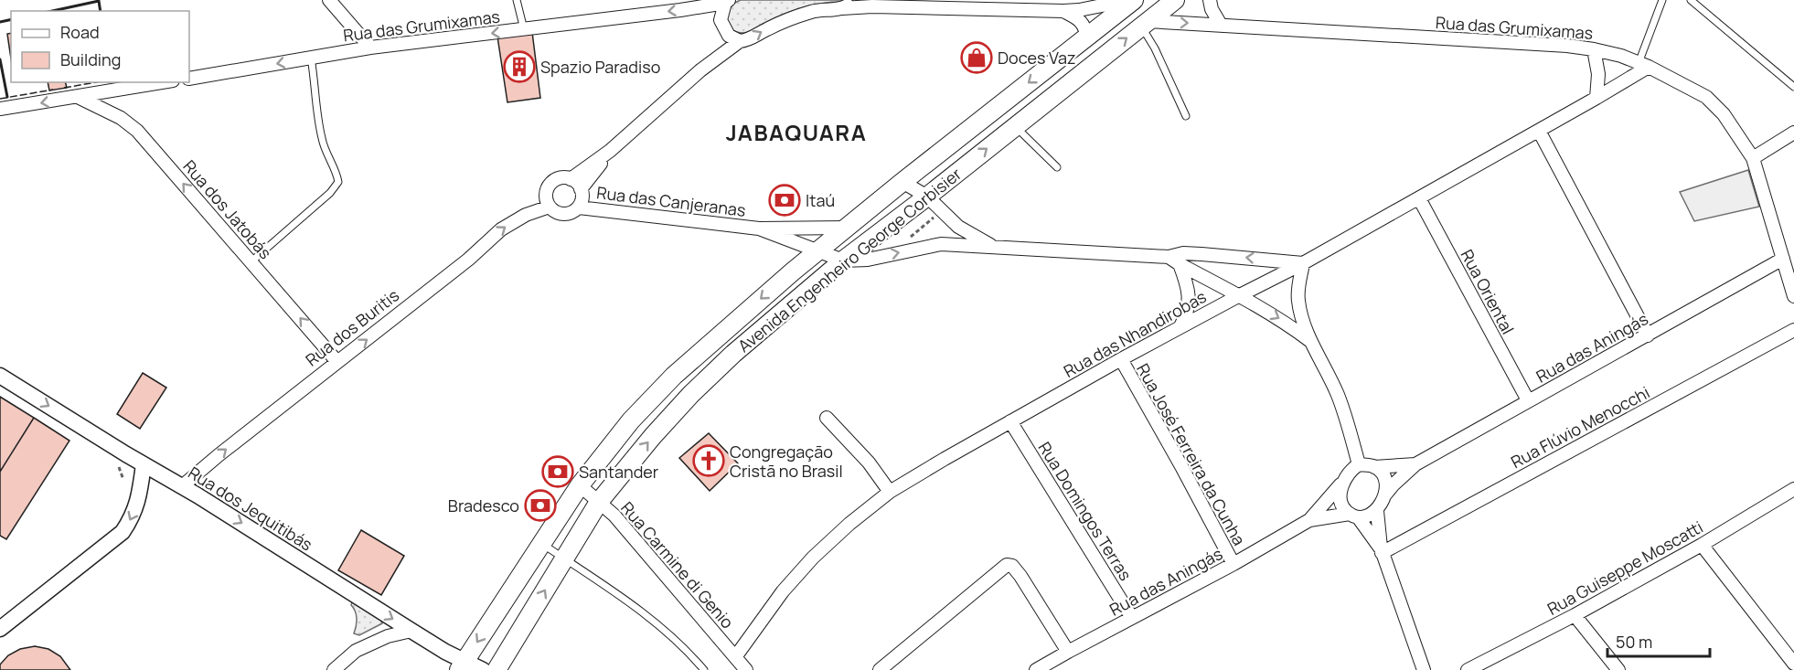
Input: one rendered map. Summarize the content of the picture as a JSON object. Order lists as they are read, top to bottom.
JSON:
{
  "streets": {
    "main road": ["Avenida Engenheiro George Corbisier"],
    "street": [
      "Rua das Grumixamas",
      "Rua das Canjeranas",
      "Rua dos Jatobás",
      "Rua Oriental",
      "Rua dos Buritis",
      "Rua das Nhandirobas",
      "Rua das Aningás",
      "Rua Flúvio Menocchi",
      "Rua José Ferreira da Cunha",
      "Rua dos Jequitibás",
      "Rua Domingos Terras",
      "Rua Carmine di Genio",
      "Rua Guiseppe Moscatti"
    ]
  },
  "crossings": [
    ["Rua das Grumixamas", "Avenida Engenheiro George Corbisier"],
    ["Rua das Grumixamas", "Rua das Nhandirobas"],
    ["Rua das Grumixamas", "Rua das Aningás"],
    ["Rua das Canjeranas", "Avenida Engenheiro George Corbisier"],
    ["Rua das Canjeranas", "Rua dos Buritis"],
    ["Rua das Canjeranas", "Rua das Nhandirobas"],
    ["Rua dos Jatobás", "Rua dos Buritis"],
    ["Avenida Engenheiro George Corbisier", "Rua dos Jequitibás"],
    ["Avenida Engenheiro George Corbisier", "Rua Carmine di Genio"],
    ["Rua Oriental", "Rua das Nhandirobas"],
    ["Rua Oriental", "Rua das Aningás"],
    ["Rua dos Buritis", "Rua dos Jequitibás"],
    ["Rua das Nhandirobas", "Rua José Ferreira da Cunha"],
    ["Rua das Nhandirobas", "Rua Domingos Terras"],
    ["Rua das Nhandirobas", "Rua Carmine di Genio"],
    ["Rua das Aningás", "Rua José Ferreira da Cunha"],
    ["Rua das Aningás", "Rua Domingos Terras"]
  ],
  "one_way": ["Rua dos Jatobás", "Rua dos Buritis", "Rua dos Jequitibás"],
  "districts": ["JABAQUARA"],
  "places": {
    "shop": ["Doces Vaz"],
    "building": ["Spazio Paradiso"],
    "bank": ["Itaú", "Santander", "Bradesco"],
    "church": ["Congregação Cristã no Brasil"]
  },
  "legend": ["Road", "Building"],
  "scale_bar": "50 m"
}
